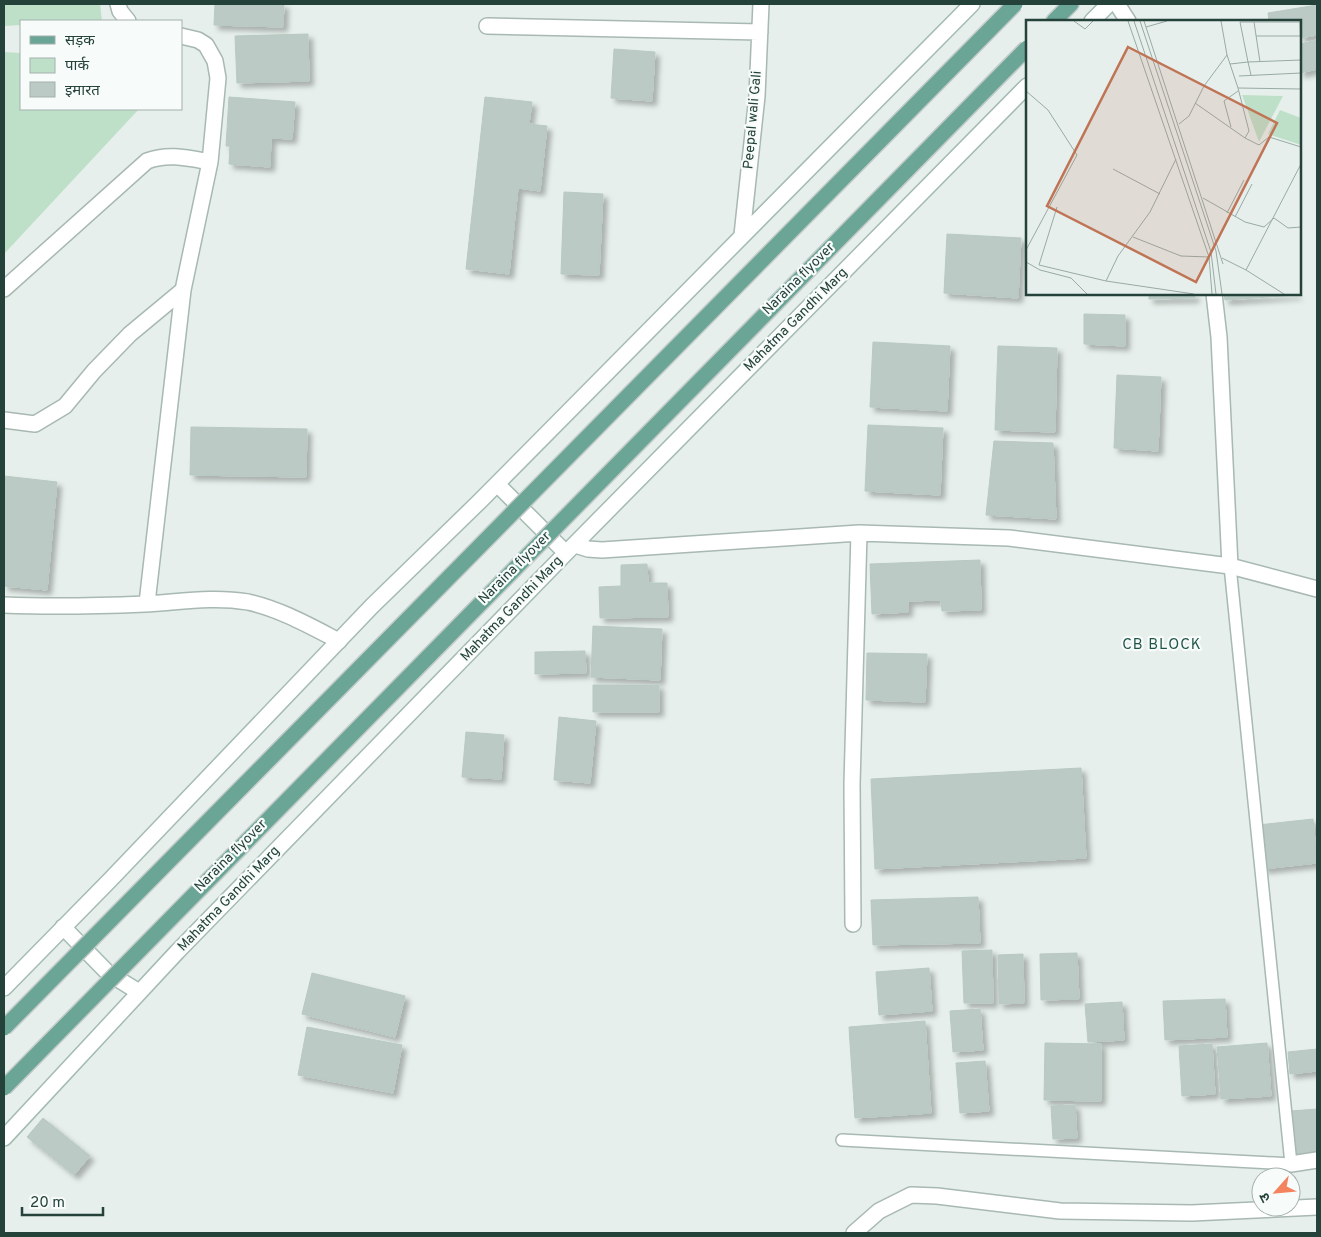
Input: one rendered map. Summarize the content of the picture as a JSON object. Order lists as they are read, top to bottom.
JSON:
{
  "streets": {
    "main road": ["Naraina flyover"],
    "street": ["Peepal wali Gali", "Mahatma Gandhi Marg"]
  },
  "districts": ["CB BLOCK"],
  "legend": ["सड़क", "पार्क", "इमारत"],
  "scale_bar": "20 m",
  "north": "bottom left"
}
